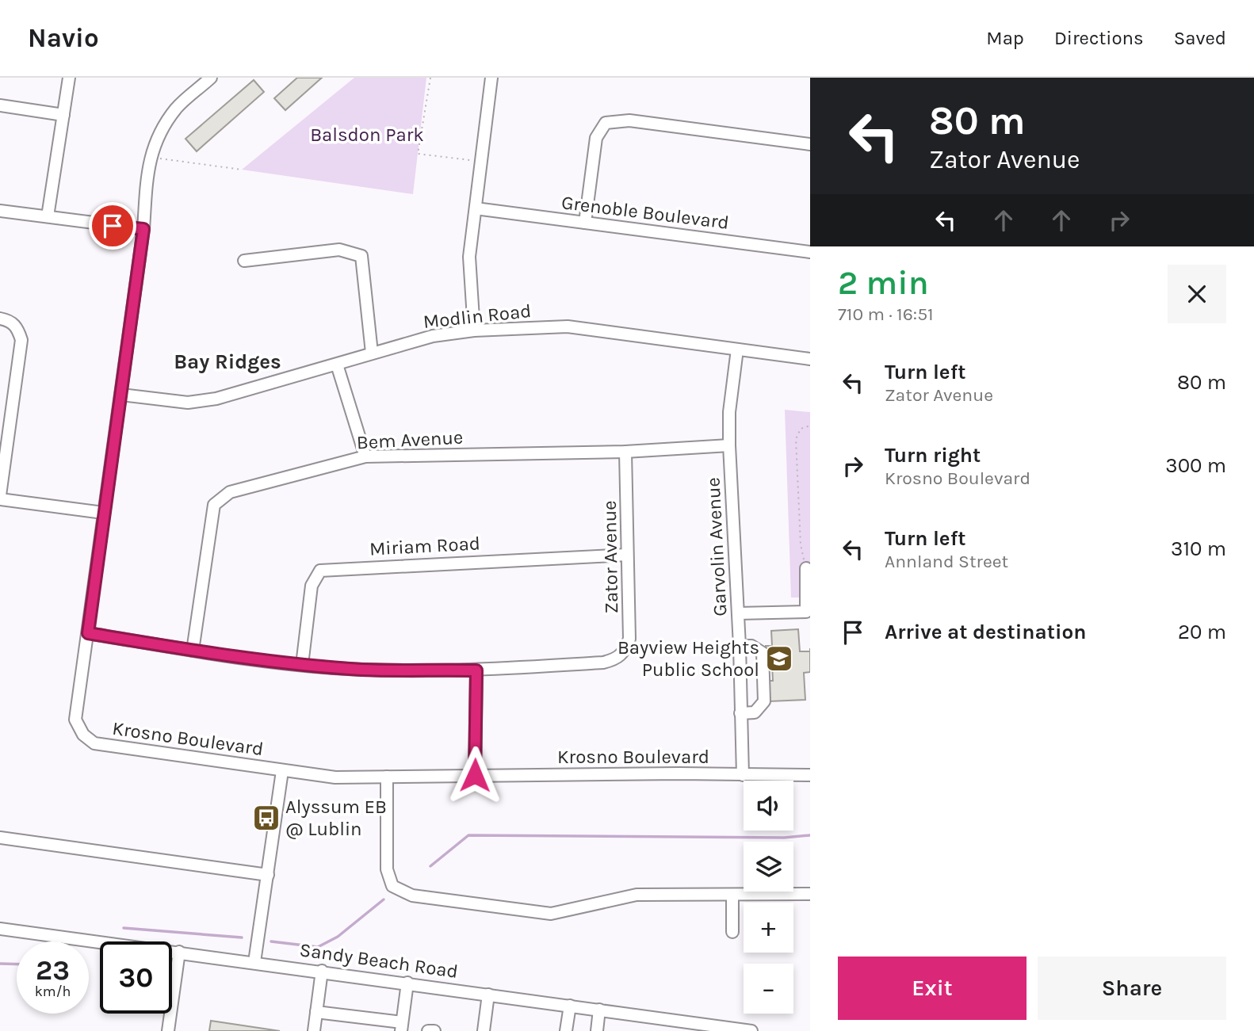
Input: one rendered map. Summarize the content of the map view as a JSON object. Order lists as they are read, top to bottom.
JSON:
{
  "streets": {
    "street": [
      "Grenoble Boulevard",
      "Modlin Road",
      "Bem Avenue",
      "Miriam Road",
      "Garvolin Avenue",
      "Zator Avenue",
      "Krosno Boulevard",
      "Sandy Beach Road"
    ]
  },
  "crossings": [
    ["Modlin Road", "Garvolin Avenue"],
    ["Modlin Road", "Krosno Boulevard"],
    ["Bem Avenue", "Garvolin Avenue"],
    ["Bem Avenue", "Zator Avenue"],
    ["Miriam Road", "Zator Avenue"],
    ["Garvolin Avenue", "Krosno Boulevard"],
    ["Zator Avenue", "Krosno Boulevard"]
  ],
  "districts": ["Bay Ridges"],
  "parks": ["Balsdon Park"],
  "places": {
    "school or university": ["Bayview Heights Public School"],
    "bus stop": ["Alyssum EB @ Lublin"]
  },
  "page": {
    "header": "Navio",
    "nav": ["Map", "Directions", "Saved"],
    "turn": ["80 m", "Zator Avenue"],
    "heading": ["2 min", "710 m · 16:51"],
    "list": [
      {
        "name": "Turn left",
        "note": "Zator Avenue",
        "value": "80 m"
      },
      {
        "name": "Turn right",
        "note": "Krosno Boulevard",
        "value": "300 m"
      },
      {
        "name": "Turn left",
        "note": "Annland Street",
        "value": "310 m"
      },
      {
        "name": "Arrive at destination",
        "value": "20 m"
      }
    ],
    "map_buttons": ["+", "−"],
    "speed": "23 km/h",
    "limit": "30",
    "buttons": ["Exit", "Share"]
  }
}
